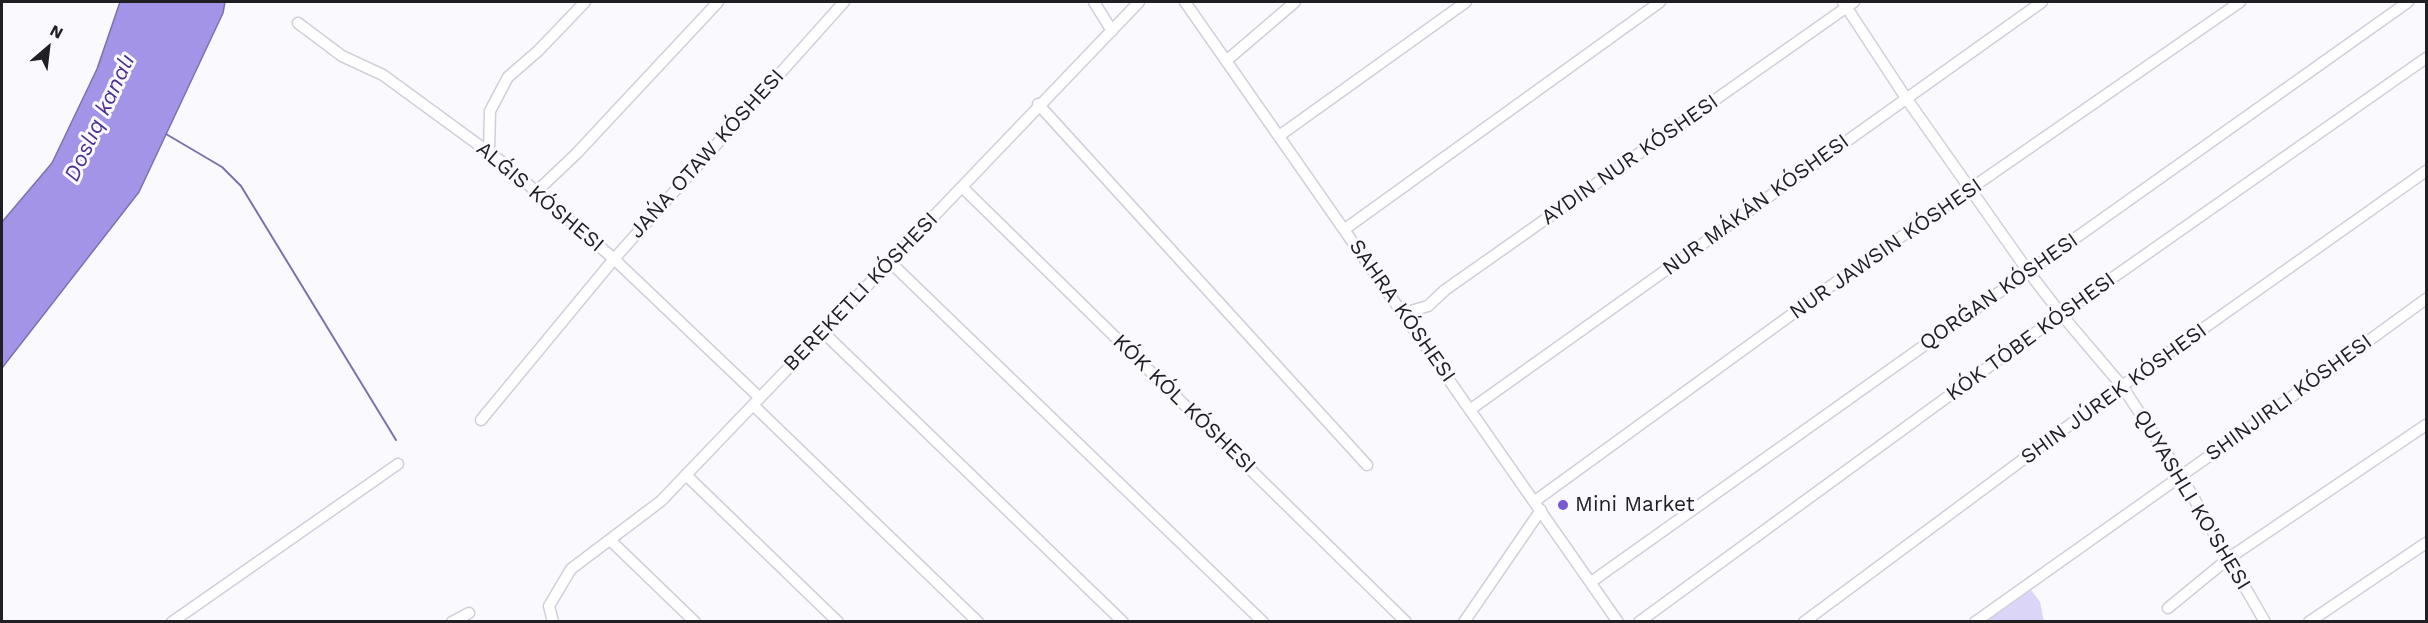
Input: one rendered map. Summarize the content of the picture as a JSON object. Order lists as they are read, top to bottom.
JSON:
{
  "streets": {
    "street": [
      "JAŃA OTAW KÓSHESI",
      "NUR MÁKÁN KÓSHESI",
      "BEREKETLI KÓSHESI",
      "QORǴAN KÓSHESI",
      "SAHRA KÓSHESI",
      "KÓK TÓBE KÓSHESI",
      "KÓK KÓL KÓSHESI",
      "QUYASHLI KO'SHESI"
    ]
  },
  "crossings": [
    ["NUR MÁKÁN KÓSHESI", "SAHRA KÓSHESI"],
    ["NUR MÁKÁN KÓSHESI", "QUYASHLI KO'SHESI"],
    ["BEREKETLI KÓSHESI", "KÓK KÓL KÓSHESI"],
    ["QORǴAN KÓSHESI", "SAHRA KÓSHESI"],
    ["QORǴAN KÓSHESI", "QUYASHLI KO'SHESI"],
    ["KÓK TÓBE KÓSHESI", "QUYASHLI KO'SHESI"]
  ],
  "water": ["Doslıq kanalı"],
  "places": ["Mini Market"],
  "north": "top right"
}
